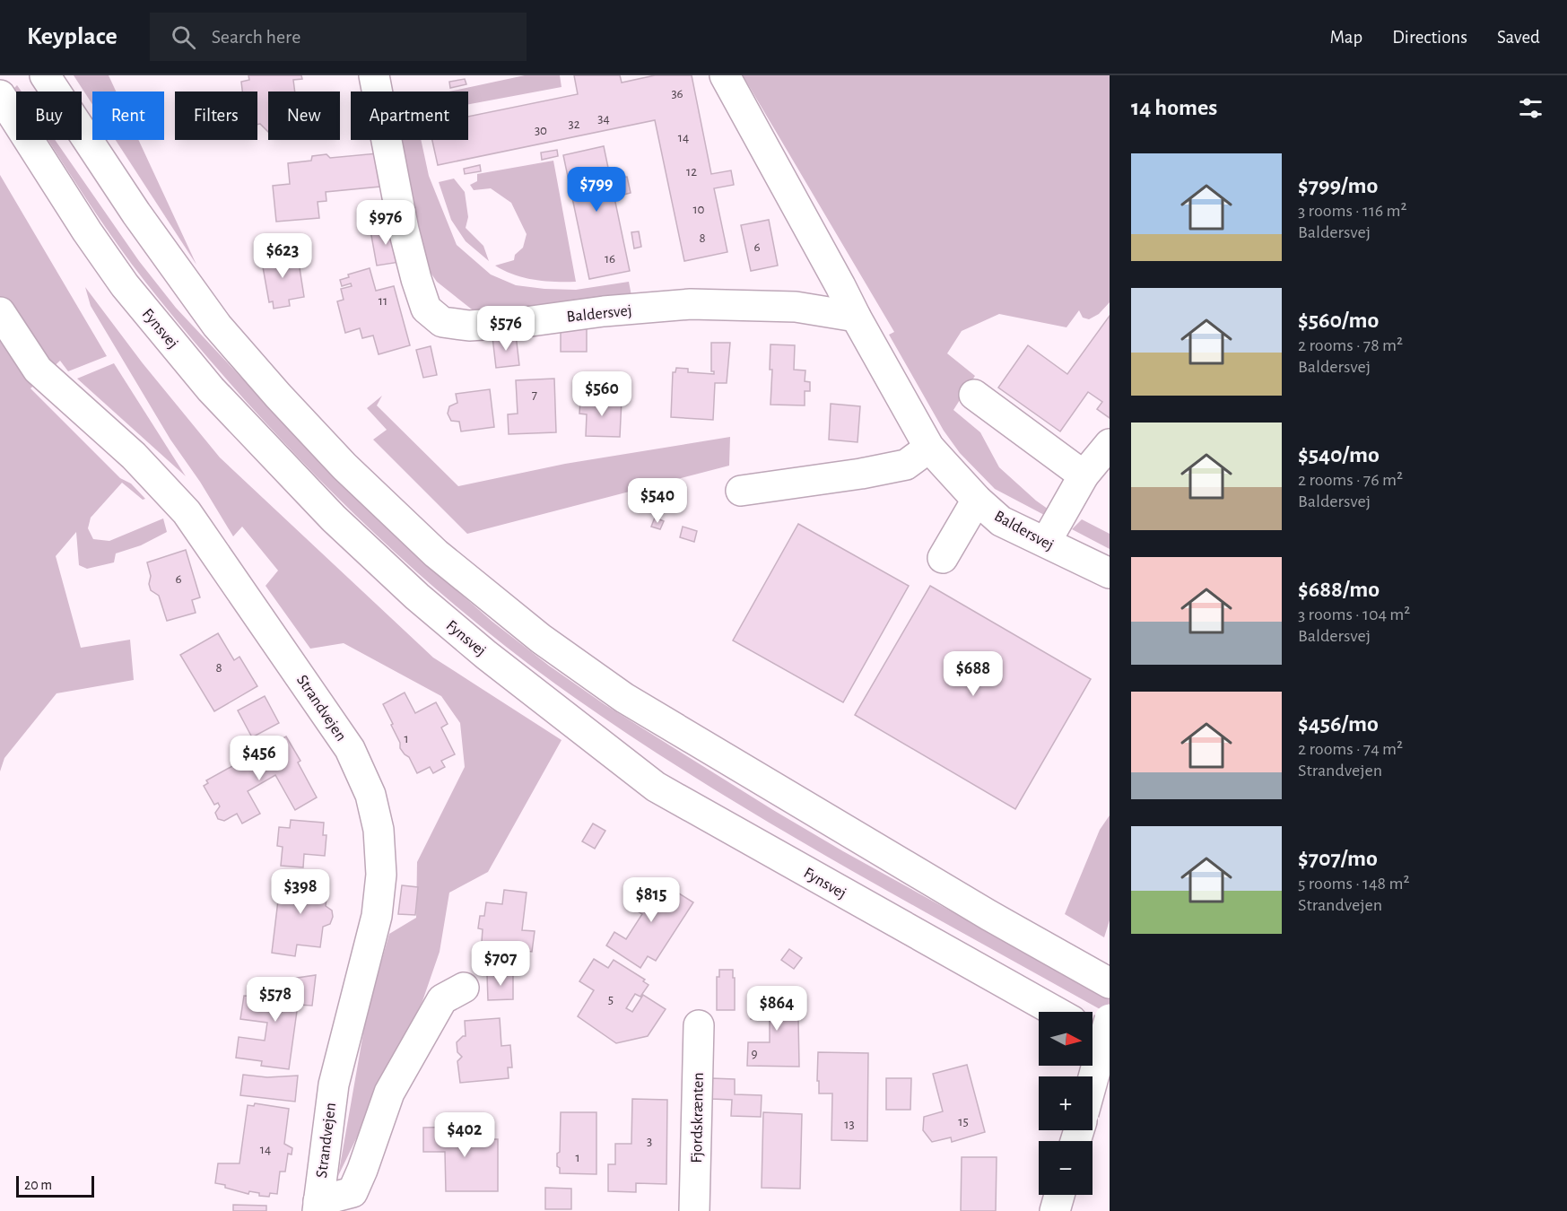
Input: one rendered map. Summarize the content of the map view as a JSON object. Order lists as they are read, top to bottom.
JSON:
{
  "streets": {
    "street": [
      "Baldersvej",
      "Fynsvej",
      "Strandvejen",
      "Fjordskrænten"
    ]
  },
  "house_numbers": [
    "36",
    "34",
    "32",
    "30",
    "14",
    "12",
    "10",
    "8",
    "6",
    "16",
    "11",
    "7",
    "6",
    "8",
    "1",
    "5",
    "9",
    "15",
    "13",
    "3",
    "14",
    "1"
  ],
  "scale_bar": "20 m",
  "north": "right",
  "page": {
    "header": "Keyplace",
    "search": "Search here",
    "nav": ["Map", "Directions", "Saved"],
    "heading": "14 homes",
    "chip": [
      "Buy",
      "Rent",
      "Filters",
      "New",
      "Apartment"
    ],
    "list": [
      {
        "name": "$799/mo",
        "note": "3 rooms · 116 m² · Baldersvej"
      },
      {
        "name": "$560/mo",
        "note": "2 rooms · 78 m² · Baldersvej"
      },
      {
        "name": "$540/mo",
        "note": "2 rooms · 76 m² · Baldersvej"
      },
      {
        "name": "$688/mo",
        "note": "3 rooms · 104 m² · Baldersvej"
      },
      {
        "name": "$456/mo",
        "note": "2 rooms · 74 m² · Strandvejen"
      },
      {
        "name": "$707/mo",
        "note": "5 rooms · 148 m² · Strandvejen"
      }
    ],
    "price": [
      "$799",
      "$976",
      "$623",
      "$576",
      "$560",
      "$540",
      "$688",
      "$456",
      "$398",
      "$815",
      "$707",
      "$578",
      "$864",
      "$402"
    ],
    "map_buttons": ["+", "−"],
    "scale": "20 m"
  }
}
